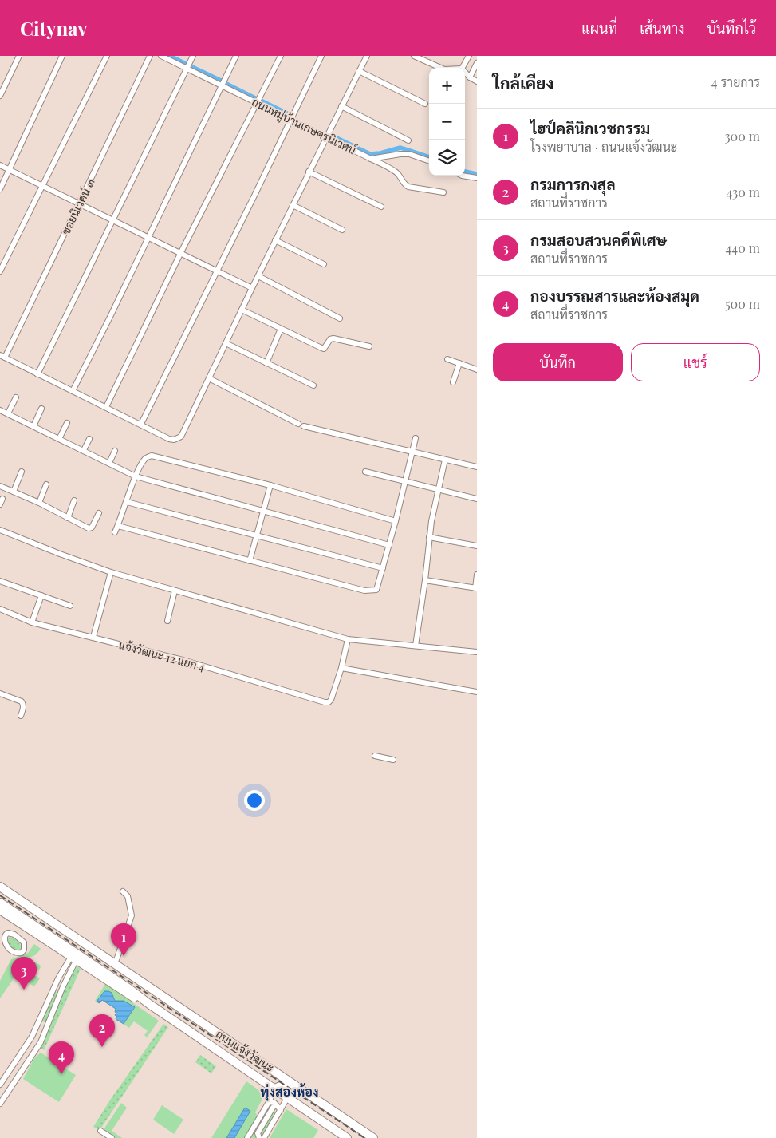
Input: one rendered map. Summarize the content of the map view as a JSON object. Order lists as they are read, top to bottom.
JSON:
{
  "streets": {
    "main road": ["ถนนแจ้งวัฒนะ"],
    "street": ["ถนนหมู่บ้านเกษตรนิเวศน์", "ซอยนิเวศน์ ๓", "แจ้งวัฒนะ 12 แยก 4"]
  },
  "districts": ["ทุ่งสองห้อง"],
  "page": {
    "header": "Citynav",
    "nav": ["แผนที่", "เส้นทาง", "บันทึกไว้"],
    "heading": ["ใกล้เคียง", "4 รายการ"],
    "map_buttons": ["+", "−"],
    "list": [
      {
        "mark": "1",
        "name": "ไฮป์คลินิกเวชกรรม",
        "note": "โรงพยาบาล · ถนนแจ้งวัฒนะ",
        "value": "300 m"
      },
      {
        "mark": "2",
        "name": "กรมการกงสุล",
        "note": "สถานที่ราชการ",
        "value": "430 m"
      },
      {
        "mark": "3",
        "name": "กรมสอบสวนคดีพิเศษ",
        "note": "สถานที่ราชการ",
        "value": "440 m"
      },
      {
        "mark": "4",
        "name": "กองบรรณสารและห้องสมุด",
        "note": "สถานที่ราชการ",
        "value": "500 m"
      }
    ],
    "buttons": ["บันทึก", "แชร์"],
    "pins": [
      "1",
      "3",
      "2",
      "4"
    ]
  }
}
